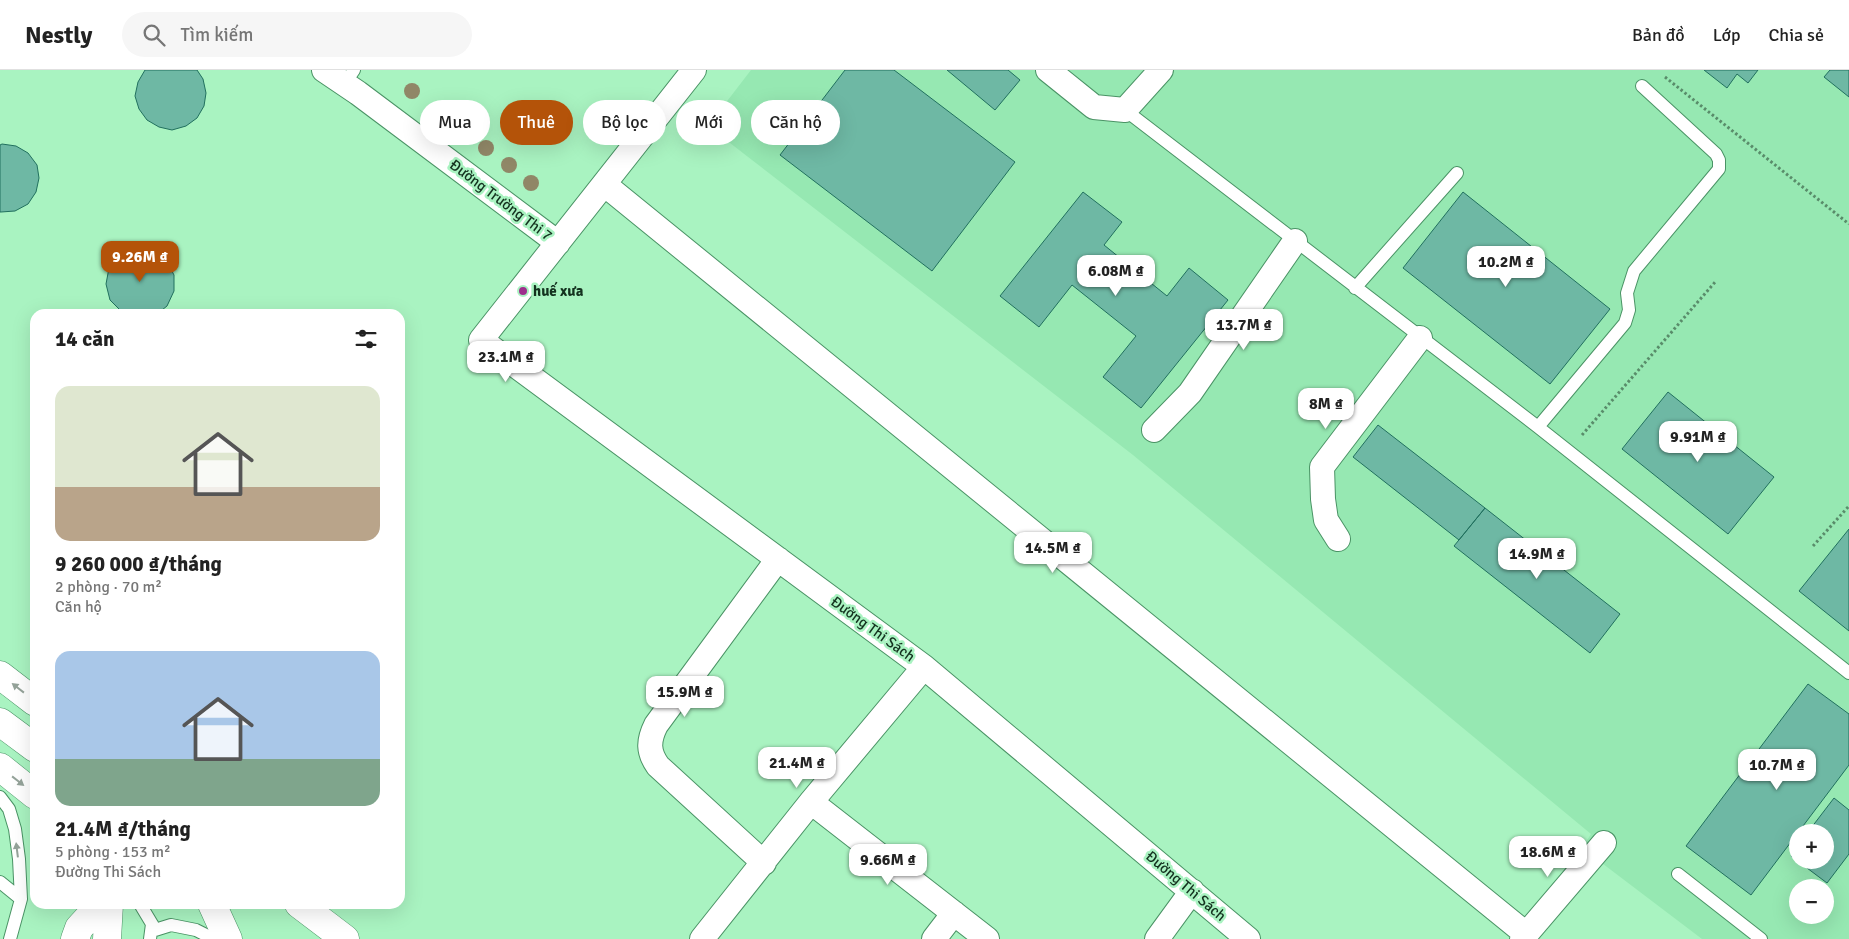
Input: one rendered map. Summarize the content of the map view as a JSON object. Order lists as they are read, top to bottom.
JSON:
{
  "streets": {
    "street": ["Đường Trường Thi 7", "Đường Thi Sách"]
  },
  "crossings": [
    ["Đường Trường Thi 7", "Đường Thi Sách"]
  ],
  "places": ["huế xưa"],
  "page": {
    "header": "Nestly",
    "search": "Tìm kiếm",
    "nav": ["Bản đồ", "Lớp", "Chia sẻ"],
    "chip": [
      "Mua",
      "Thuê",
      "Bộ lọc",
      "Mới",
      "Căn hộ"
    ],
    "price": [
      "9.26M ₫",
      "10.2M ₫",
      "6.08M ₫",
      "13.7M ₫",
      "23.1M ₫",
      "8M ₫",
      "9.91M ₫",
      "14.5M ₫",
      "14.9M ₫",
      "15.9M ₫",
      "21.4M ₫",
      "10.7M ₫",
      "18.6M ₫",
      "9.66M ₫"
    ],
    "heading": "14 căn",
    "list": [
      {
        "name": "9 260 000 ₫/tháng",
        "note": "2 phòng · 70 m² · Căn hộ"
      },
      {
        "name": "21.4M ₫/tháng",
        "note": "5 phòng · 153 m² · Đường Thi Sách"
      }
    ],
    "map_buttons": ["+", "−"]
  }
}
